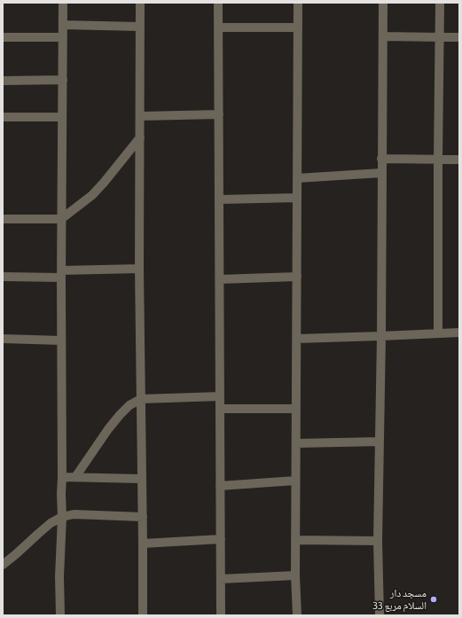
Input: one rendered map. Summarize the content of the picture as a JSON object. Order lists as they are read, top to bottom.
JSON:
{
  "places": ["مسجد دار السلام مربع 33"]
}
